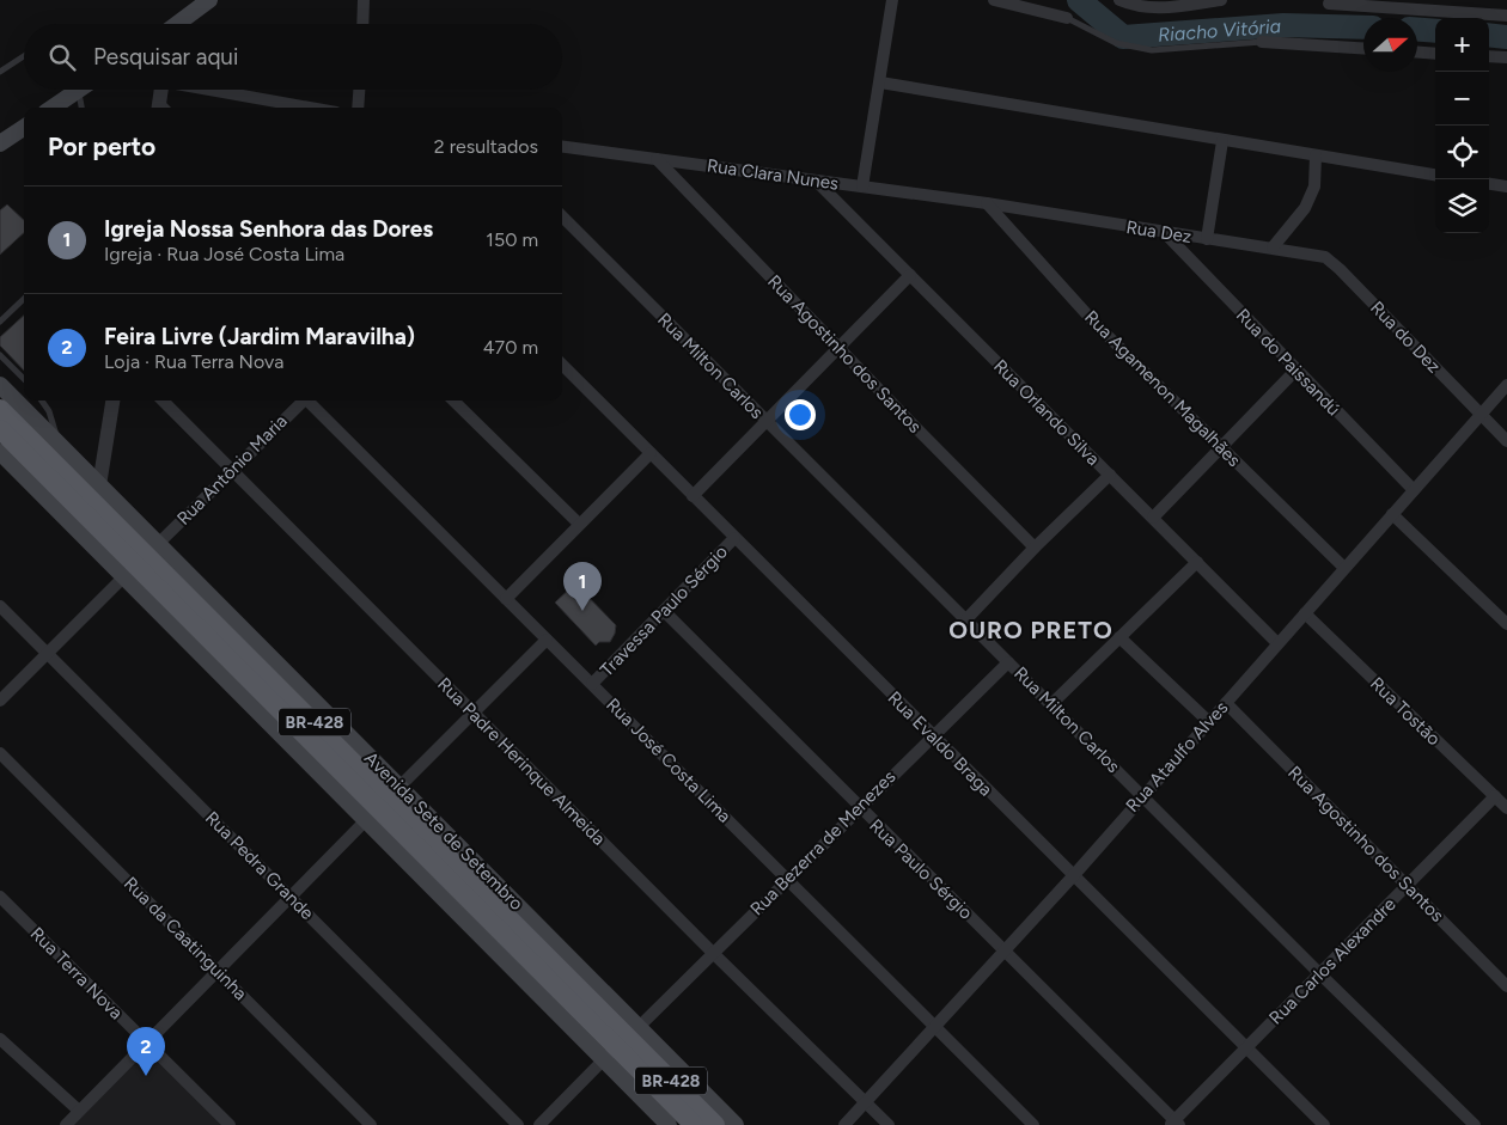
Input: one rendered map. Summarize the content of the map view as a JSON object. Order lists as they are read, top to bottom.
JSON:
{
  "streets": {
    "highway": ["BR-428", "Avenida Sete de Setembro"],
    "street": [
      "Rua Clara Nunes",
      "Rua Dez",
      "Rua do Dez",
      "Rua Agostinho dos Santos",
      "Rua do Paissandú",
      "Rua Milton Carlos",
      "Rua Agamenon Magalhães",
      "Rua Orlando Silva",
      "Rua Antônio Maria",
      "Travessa Paulo Sérgio",
      "Rua Tostão",
      "Rua Evaldo Braga",
      "Rua Ataulfo Alves",
      "Rua José Costa Lima",
      "Rua Padre Herinque Almeida",
      "Rua Bezerra de Menezes",
      "Rua Pedra Grande",
      "Rua Paulo Sérgio",
      "Rua da Caatinguinha",
      "Rua Carlos Alexandre",
      "Rua Terra Nova"
    ]
  },
  "crossings": [
    ["Rua Clara Nunes", "Rua Dez"],
    ["Rua Clara Nunes", "Rua Agostinho dos Santos"],
    ["Rua Clara Nunes", "Rua Agamenon Magalhães"],
    ["Rua Clara Nunes", "Rua Orlando Silva"],
    ["Rua Dez", "Rua do Dez"],
    ["Rua Dez", "Rua do Paissandú"],
    ["Rua Dez", "Rua Agamenon Magalhães"],
    ["Rua do Dez", "Rua Ataulfo Alves"],
    ["Rua Agostinho dos Santos", "Rua Ataulfo Alves"],
    ["Rua Agostinho dos Santos", "Rua Carlos Alexandre"],
    ["Rua do Paissandú", "Rua Ataulfo Alves"],
    ["Rua Milton Carlos", "Rua Ataulfo Alves"],
    ["Rua Milton Carlos", "Rua Bezerra de Menezes"],
    ["Rua Milton Carlos", "Rua Carlos Alexandre"],
    ["Rua Agamenon Magalhães", "Rua Ataulfo Alves"],
    ["Rua Orlando Silva", "Rua Ataulfo Alves"],
    ["Rua Antônio Maria", "Rua Padre Herinque Almeida"],
    ["Rua Antônio Maria", "Avenida Sete de Setembro"],
    ["Travessa Paulo Sérgio", "Rua Evaldo Braga"],
    ["Travessa Paulo Sérgio", "Rua José Costa Lima"],
    ["Travessa Paulo Sérgio", "Rua Paulo Sérgio"],
    ["Rua Tostão", "Rua Ataulfo Alves"],
    ["Rua Tostão", "Rua Carlos Alexandre"],
    ["Rua Evaldo Braga", "Rua Ataulfo Alves"],
    ["Rua Evaldo Braga", "Rua Bezerra de Menezes"],
    ["Rua Evaldo Braga", "Rua Carlos Alexandre"],
    ["Rua Ataulfo Alves", "Rua José Costa Lima"],
    ["Rua Ataulfo Alves", "Rua Padre Herinque Almeida"],
    ["Rua Ataulfo Alves", "Rua Paulo Sérgio"],
    ["Rua José Costa Lima", "Rua Bezerra de Menezes"],
    ["Rua Padre Herinque Almeida", "Rua Bezerra de Menezes"],
    ["Avenida Sete de Setembro", "Rua Bezerra de Menezes"],
    ["Rua Bezerra de Menezes", "Rua Paulo Sérgio"],
    ["Rua Paulo Sérgio", "Rua Carlos Alexandre"]
  ],
  "districts": ["OURO PRETO"],
  "water": ["Riacho Vitória"],
  "north": "right",
  "page": {
    "map_buttons": ["+", "−"],
    "search": "Pesquisar aqui",
    "heading": ["Por perto", "2 resultados"],
    "list": [
      {
        "mark": "1",
        "name": "Igreja Nossa Senhora das Dores",
        "note": "Igreja · Rua José Costa Lima",
        "value": "150 m"
      },
      {
        "mark": "2",
        "name": "Feira Livre (Jardim Maravilha)",
        "note": "Loja · Rua Terra Nova",
        "value": "470 m"
      }
    ],
    "pins": ["1", "2"]
  }
}
